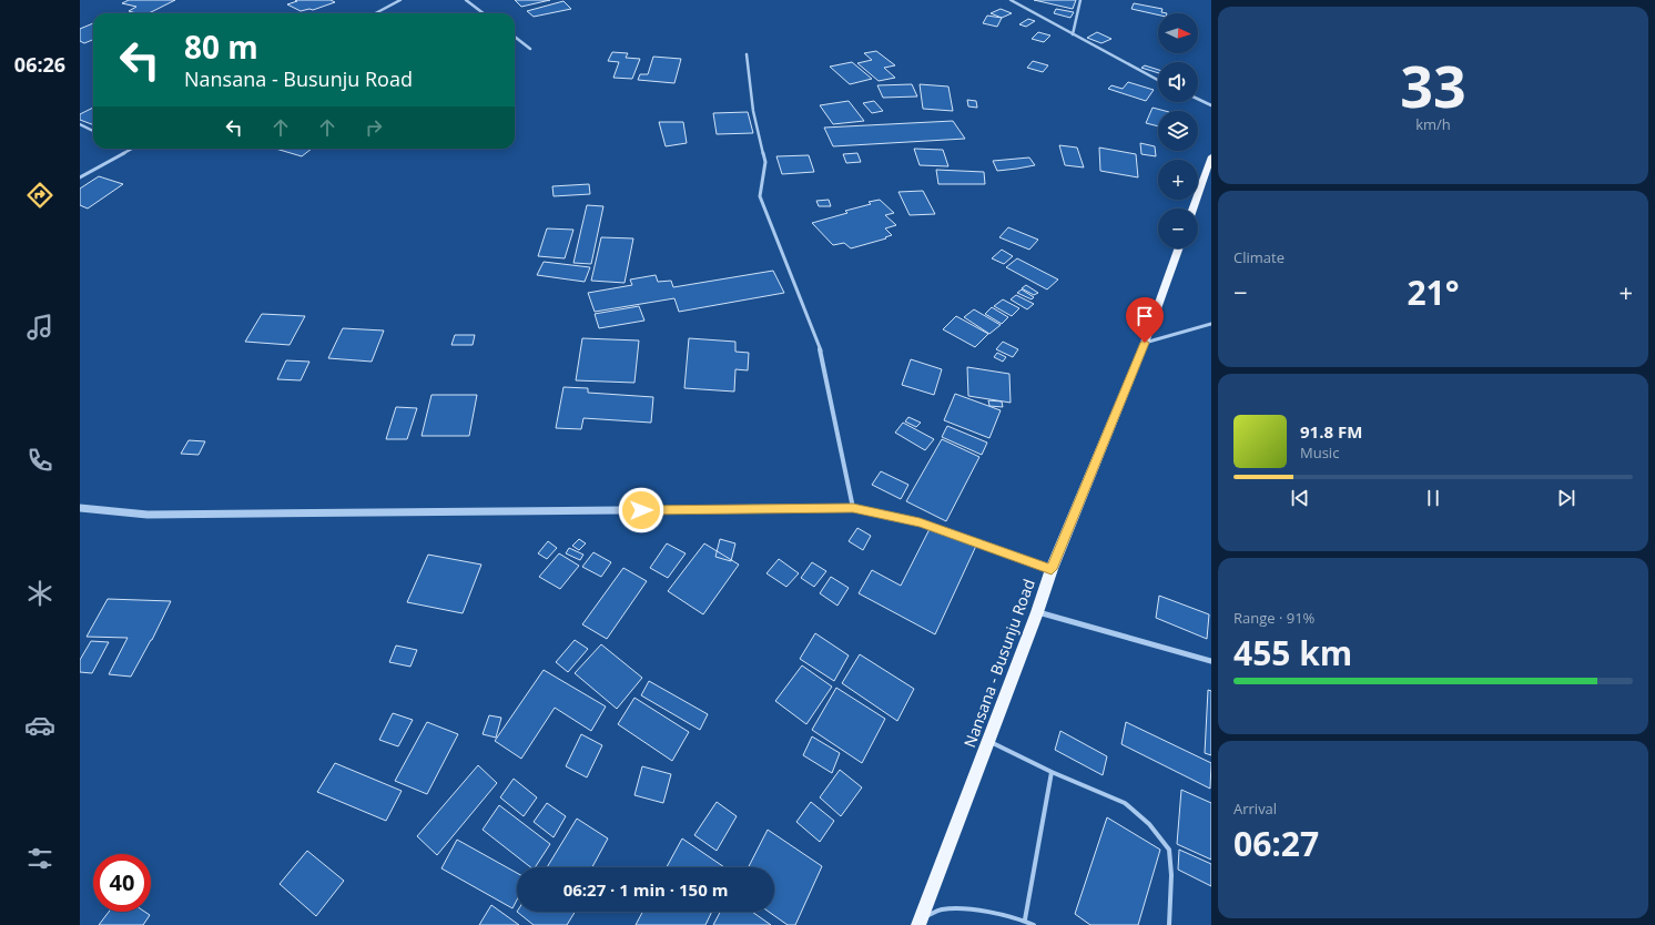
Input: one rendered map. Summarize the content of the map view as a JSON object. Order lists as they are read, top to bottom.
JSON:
{
  "streets": {
    "main road": ["Nansana - Busunju Road"]
  },
  "north": "right",
  "page": {
    "tabs": "06:26",
    "tile": [
      ["33", "km/h"],
      "Climate",
      ["Range · 91%", "455 km"],
      ["Arrival", "06:27"]
    ],
    "map_buttons": ["+", "−"],
    "turn": ["80 m", "Nansana - Busunju Road"],
    "heat": ["−", "21°", "+"],
    "song": ["91.8 FM", "Music"],
    "limit": "40",
    "trip": "06:27 · 1 min · 150 m"
  }
}
